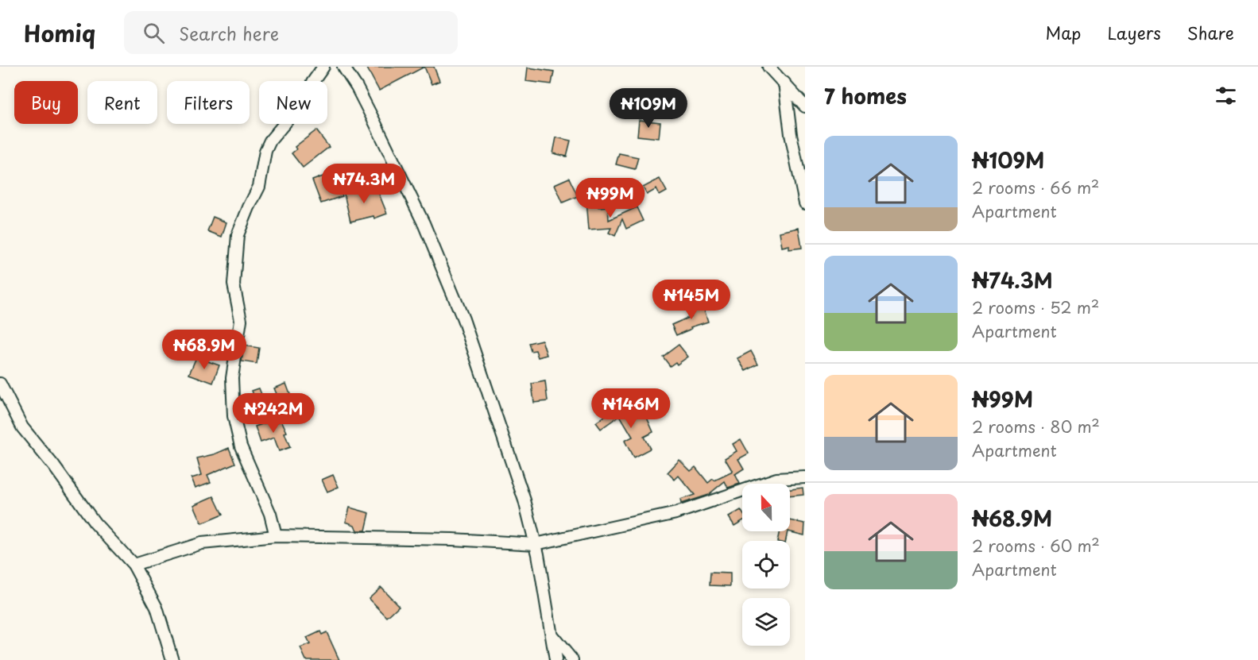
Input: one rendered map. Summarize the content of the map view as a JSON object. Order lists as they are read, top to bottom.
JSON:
{
  "north": "top",
  "page": {
    "header": "Homiq",
    "search": "Search here",
    "nav": ["Map", "Layers", "Share"],
    "heading": "7 homes",
    "chip": [
      "Buy",
      "Rent",
      "Filters",
      "New"
    ],
    "price": [
      "₦109M",
      "₦74.3M",
      "₦99M",
      "₦145M",
      "₦68.9M",
      "₦146M",
      "₦242M"
    ],
    "list": [
      {
        "name": "₦109M",
        "note": "2 rooms · 66 m² · Apartment"
      },
      {
        "name": "₦74.3M",
        "note": "2 rooms · 52 m² · Apartment"
      },
      {
        "name": "₦99M",
        "note": "2 rooms · 80 m² · Apartment"
      },
      {
        "name": "₦68.9M",
        "note": "2 rooms · 60 m² · Apartment"
      }
    ]
  }
}
